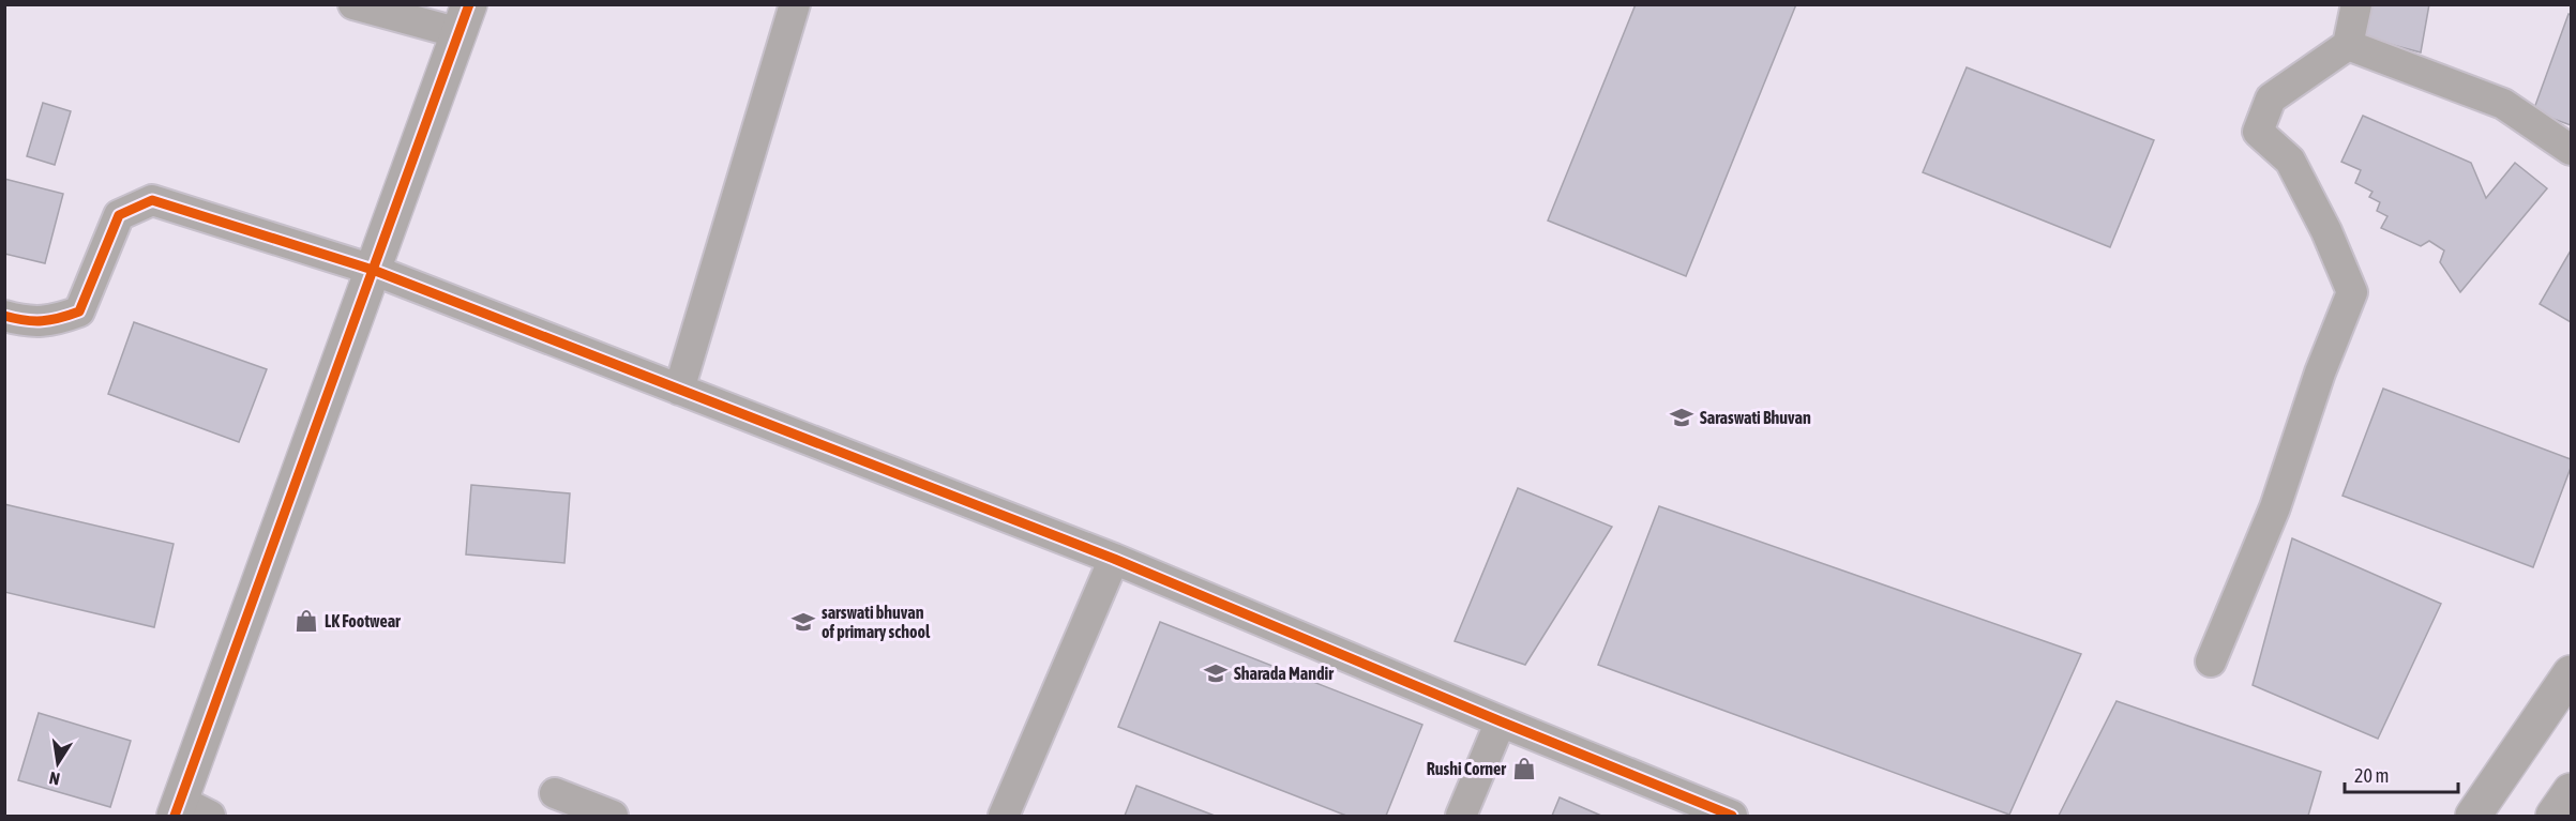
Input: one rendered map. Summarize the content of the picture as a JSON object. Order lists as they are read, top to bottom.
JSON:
{
  "places": {
    "school or university": ["Saraswati Bhuvan", "sarswati bhuvan of primary school", "Sharada Mandir"],
    "shop": ["LK Footwear", "Rushi Corner"]
  },
  "scale_bar": "20 m",
  "north": "bottom"
}
